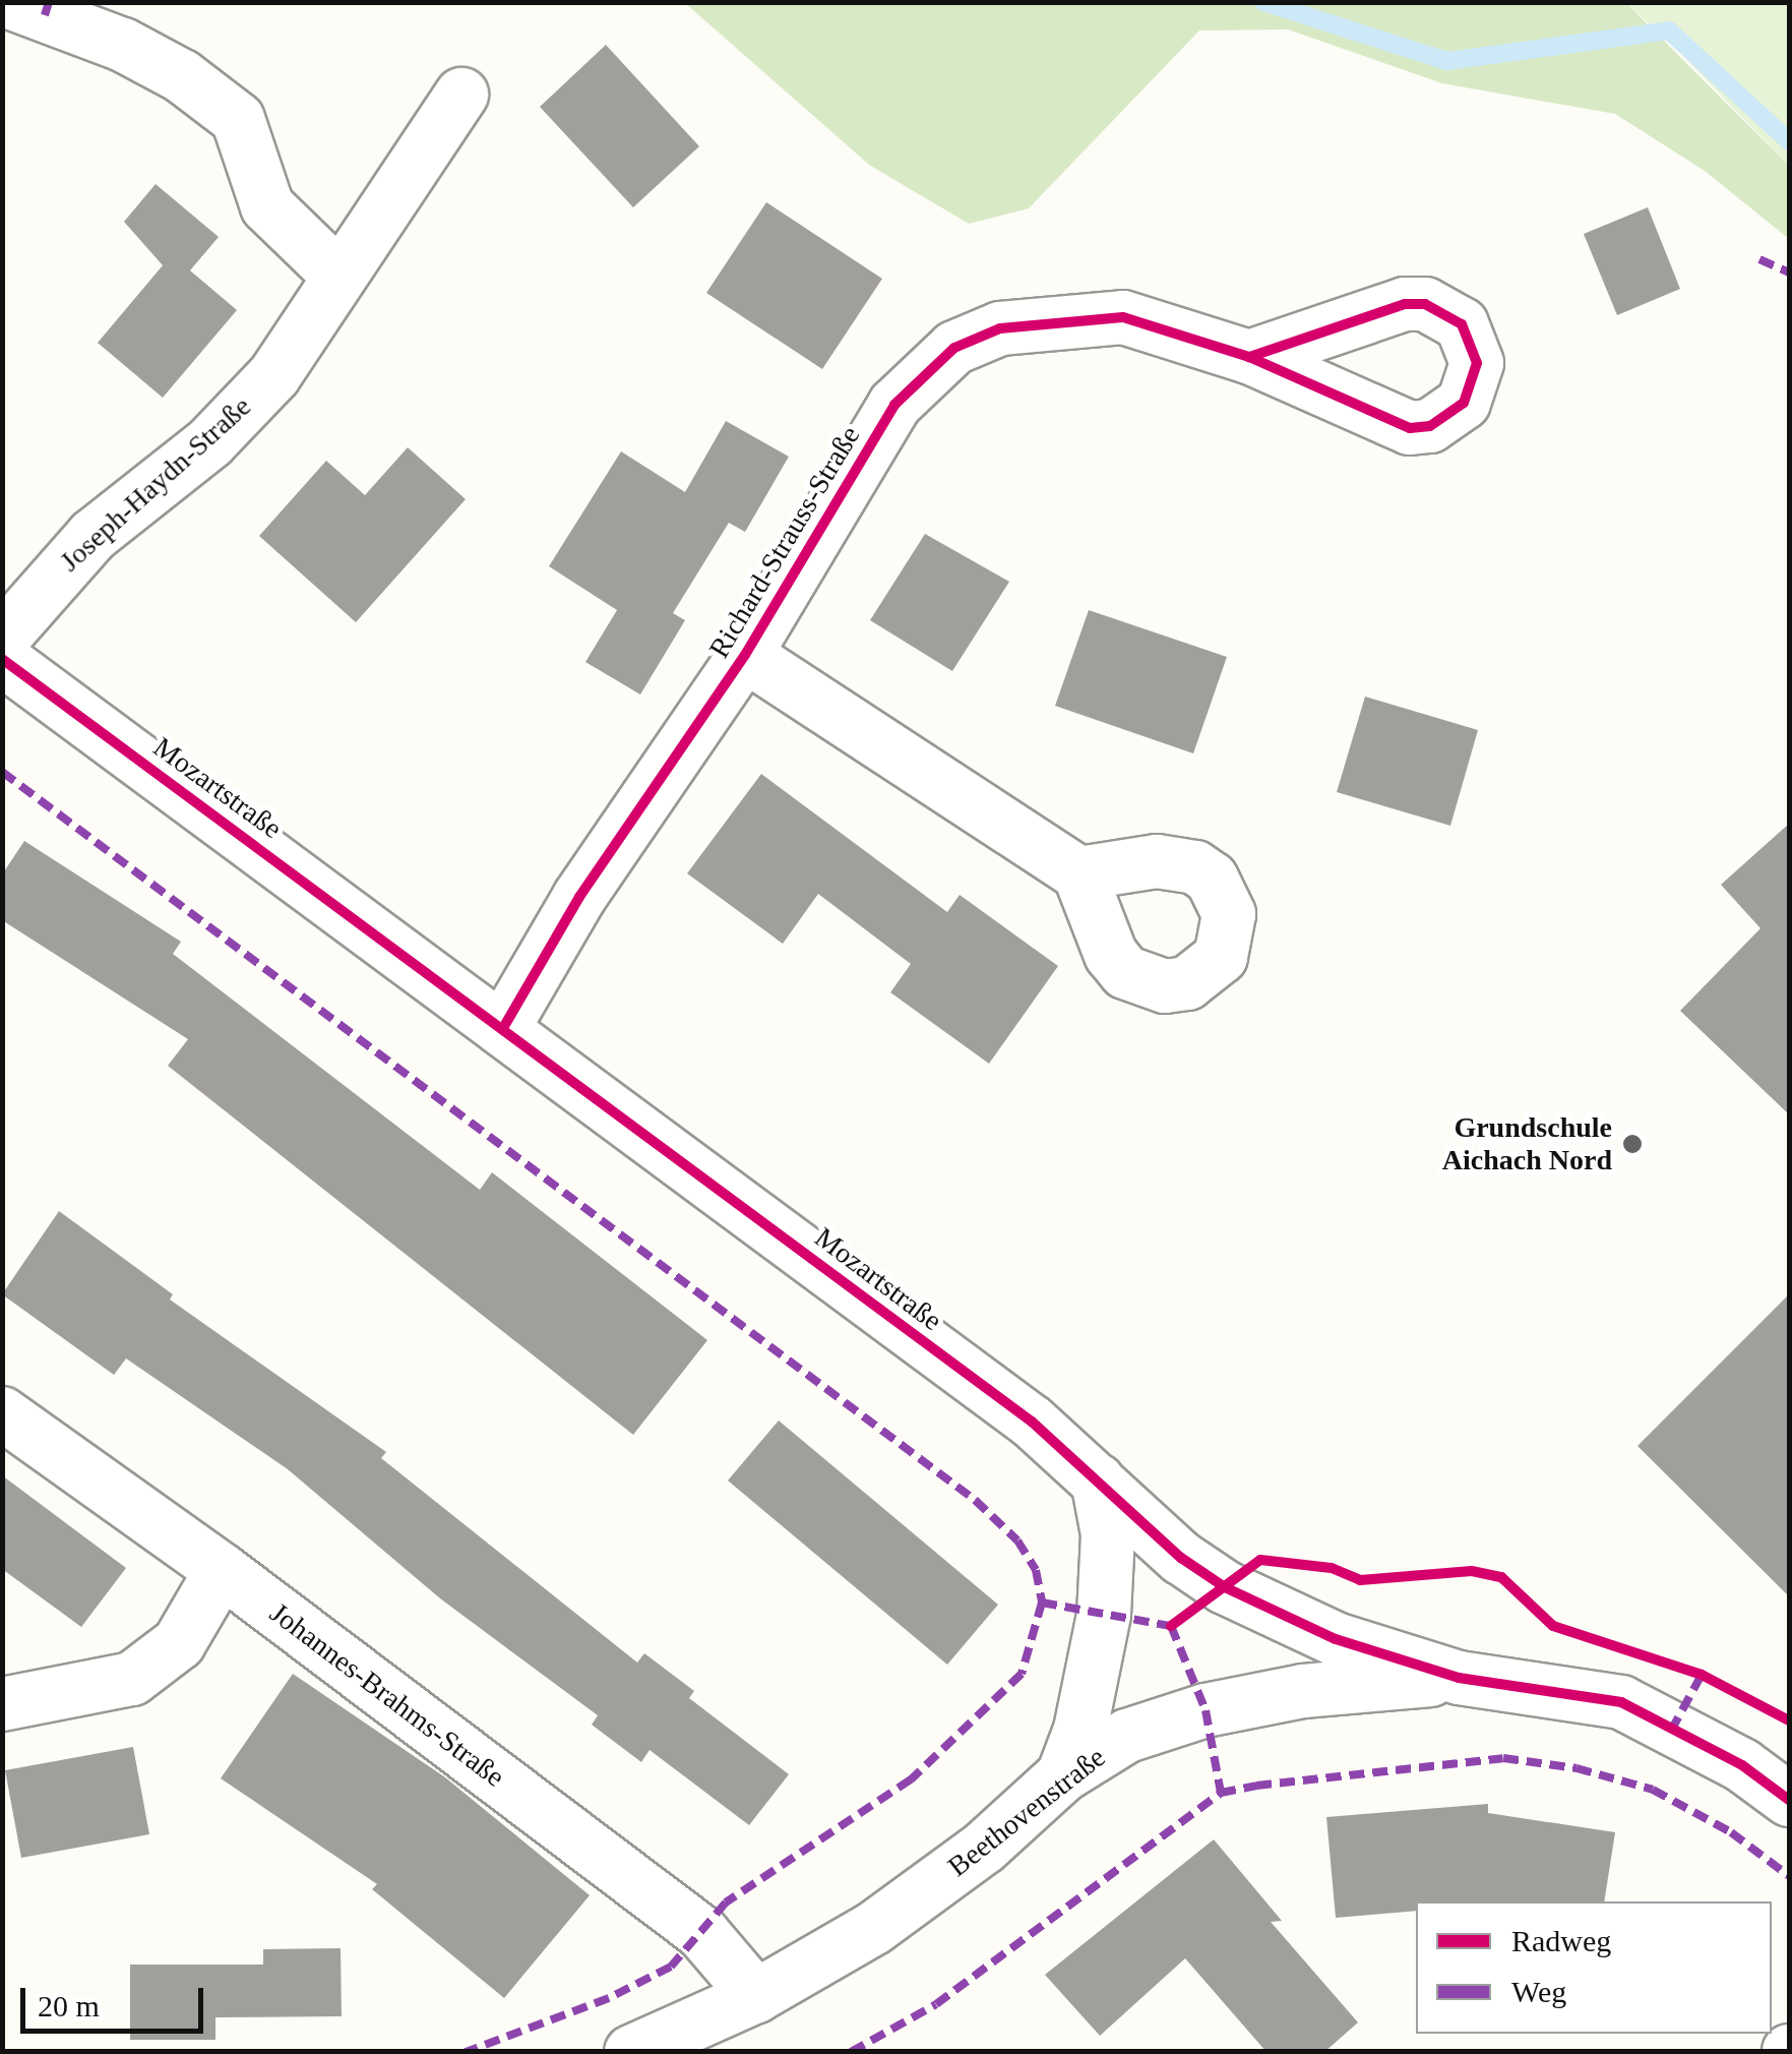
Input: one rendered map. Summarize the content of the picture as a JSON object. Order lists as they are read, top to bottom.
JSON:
{
  "streets": {
    "street": [
      "Joseph-Haydn-Straße",
      "Richard-Strauss-Straße",
      "Mozartstraße",
      "Johannes-Brahms-Straße",
      "Beethovenstraße"
    ]
  },
  "crossings": [
    ["Richard-Strauss-Straße", "Mozartstraße"],
    ["Mozartstraße", "Beethovenstraße"],
    ["Johannes-Brahms-Straße", "Beethovenstraße"]
  ],
  "places": ["Grundschule Aichach Nord"],
  "legend": ["Radweg", "Weg"],
  "scale_bar": "20 m"
}
